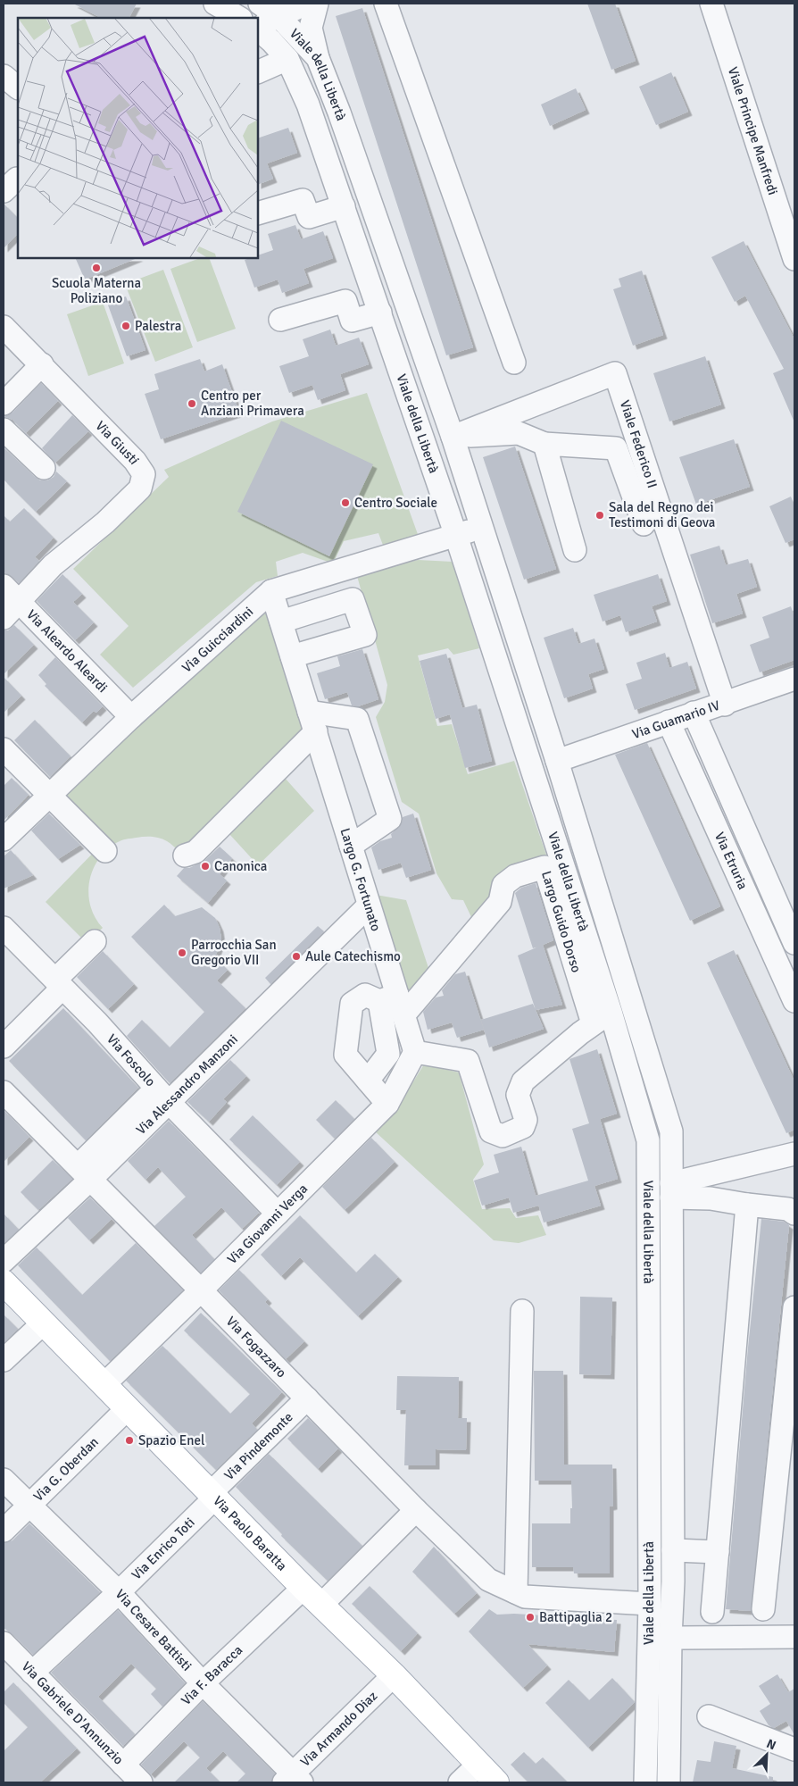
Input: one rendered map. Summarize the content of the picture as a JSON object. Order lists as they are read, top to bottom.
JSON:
{
  "streets": {
    "main road": ["Via Paolo Baratta"],
    "street": [
      "Viale della Libertà",
      "Viale Principe Manfredi",
      "Via Giusti",
      "Viale Federico II",
      "Via Guicciardini",
      "Via Aleardo Aleardi",
      "Via Guamario IV",
      "Via Etruria",
      "Largo G. Fortunato",
      "Largo Guido Dorso",
      "Via Foscolo",
      "Via Alessandro Manzoni",
      "Via Giovanni Verga",
      "Via Fogazzaro",
      "Via Pindemonte",
      "Via G. Oberdan",
      "Via Enrico Toti",
      "Via Cesare Battisti",
      "Via F. Baracca",
      "Via Gabriele D'Annunzio",
      "Via Armando Diaz"
    ]
  },
  "crossings": [
    ["Viale della Libertà", "Viale Federico II"],
    ["Viale della Libertà", "Via Guicciardini"],
    ["Viale della Libertà", "Via Guamario IV"],
    ["Viale della Libertà", "Via Fogazzaro"],
    ["Via Giusti", "Via Aleardo Aleardi"],
    ["Viale Federico II", "Via Guamario IV"],
    ["Via Guicciardini", "Via Aleardo Aleardi"],
    ["Via Guicciardini", "Largo G. Fortunato"],
    ["Via Guamario IV", "Via Etruria"],
    ["Largo G. Fortunato", "Largo Guido Dorso"],
    ["Largo G. Fortunato", "Via Alessandro Manzoni"],
    ["Largo G. Fortunato", "Via Giovanni Verga"],
    ["Via Foscolo", "Via Alessandro Manzoni"],
    ["Via Foscolo", "Via Giovanni Verga"],
    ["Via Alessandro Manzoni", "Via Fogazzaro"],
    ["Via Giovanni Verga", "Via Fogazzaro"],
    ["Via Giovanni Verga", "Via Paolo Baratta"],
    ["Via Fogazzaro", "Via Pindemonte"],
    ["Via Pindemonte", "Via Paolo Baratta"],
    ["Via Pindemonte", "Via Enrico Toti"],
    ["Via G. Oberdan", "Via Paolo Baratta"],
    ["Via G. Oberdan", "Via Cesare Battisti"],
    ["Via Paolo Baratta", "Via Enrico Toti"],
    ["Via Paolo Baratta", "Via F. Baracca"],
    ["Via Paolo Baratta", "Via Armando Diaz"],
    ["Via Enrico Toti", "Via Cesare Battisti"],
    ["Via Enrico Toti", "Via Gabriele D'Annunzio"],
    ["Via Cesare Battisti", "Via F. Baracca"],
    ["Via Cesare Battisti", "Via Armando Diaz"],
    ["Via F. Baracca", "Via Gabriele D'Annunzio"]
  ],
  "places": [
    "Scuola Materna Poliziano",
    "Palestra",
    "Centro per Anziani Primavera",
    "Centro Sociale",
    "Sala del Regno dei Testimoni di Geova",
    "Canonica",
    "Parrocchia San Gregorio VII",
    "Aule Catechismo",
    "Spazio Enel",
    "Battipaglia 2"
  ],
  "north": "top right"
}
